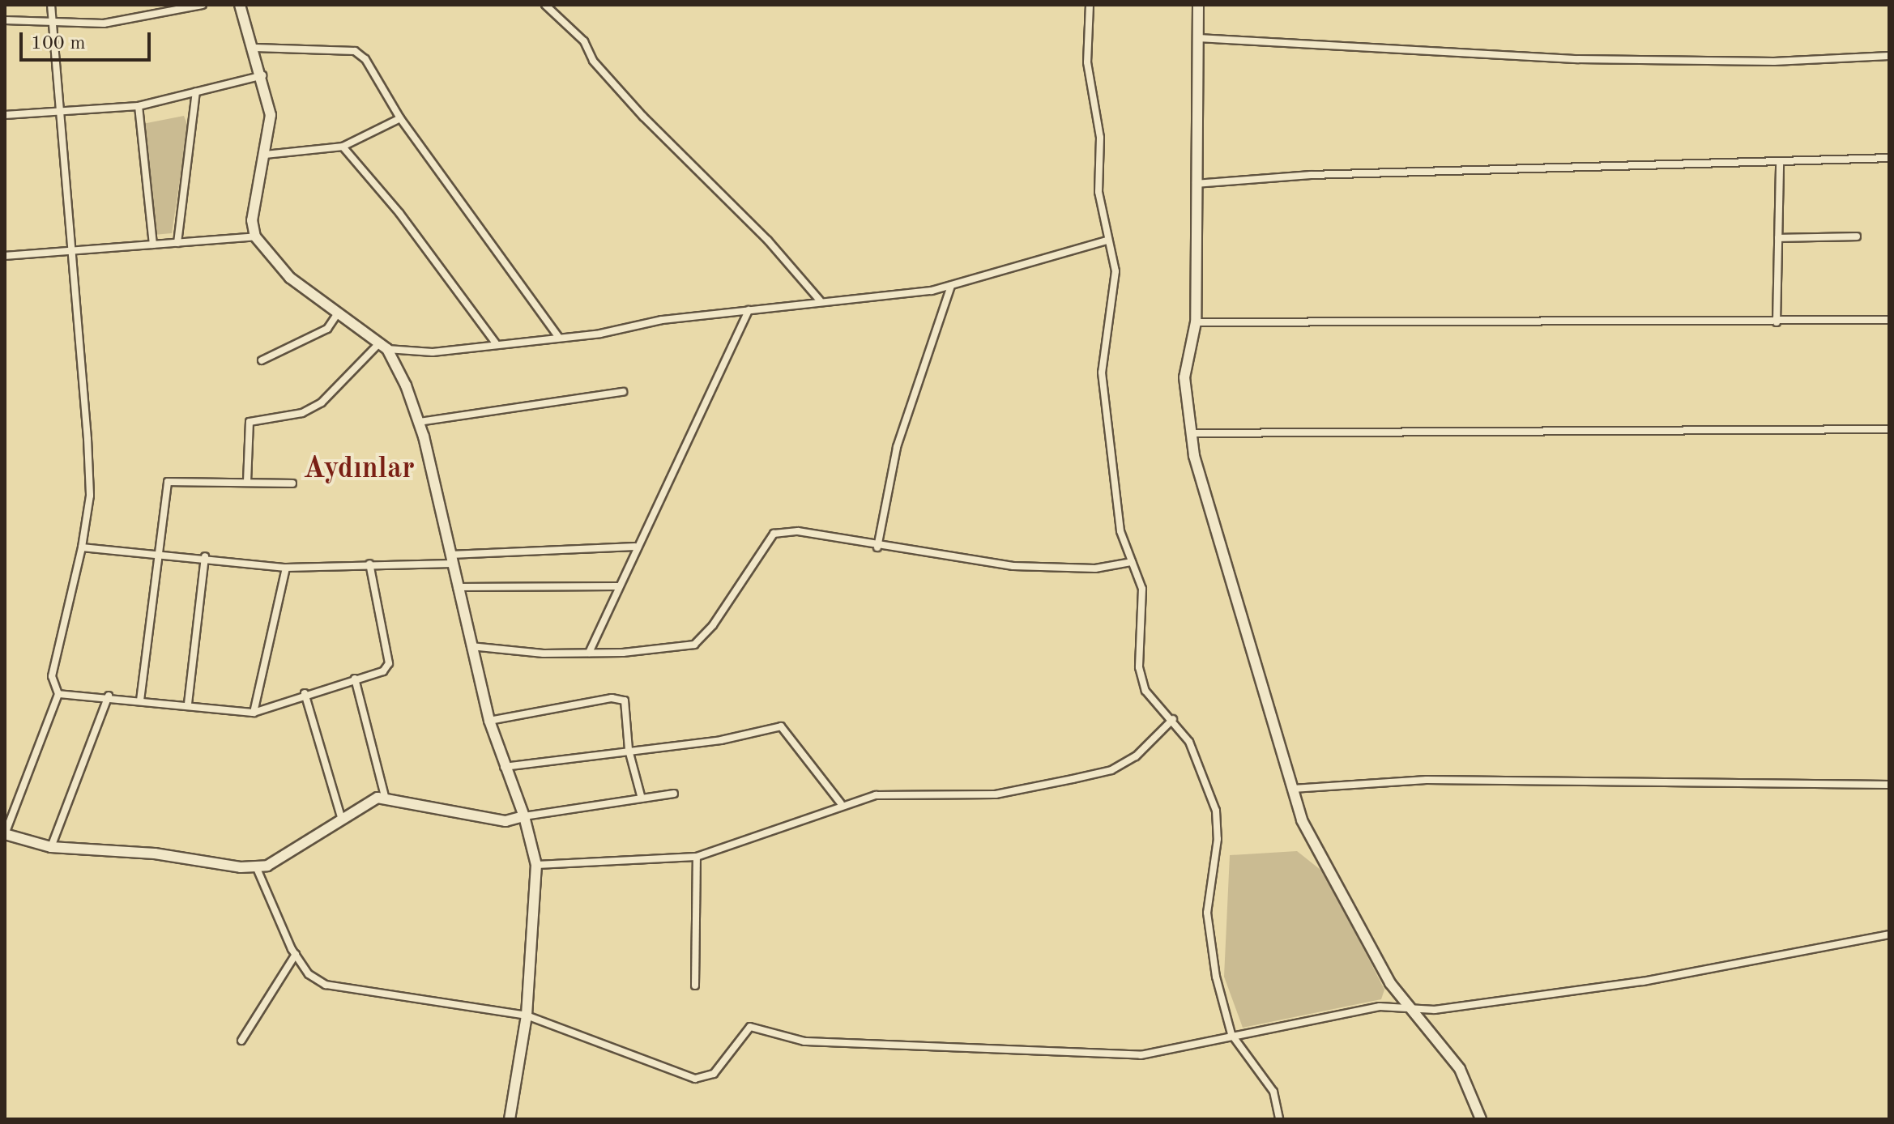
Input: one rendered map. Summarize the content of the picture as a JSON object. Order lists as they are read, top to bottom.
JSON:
{
  "districts": ["Aydınlar"],
  "scale_bar": "100 m"
}
